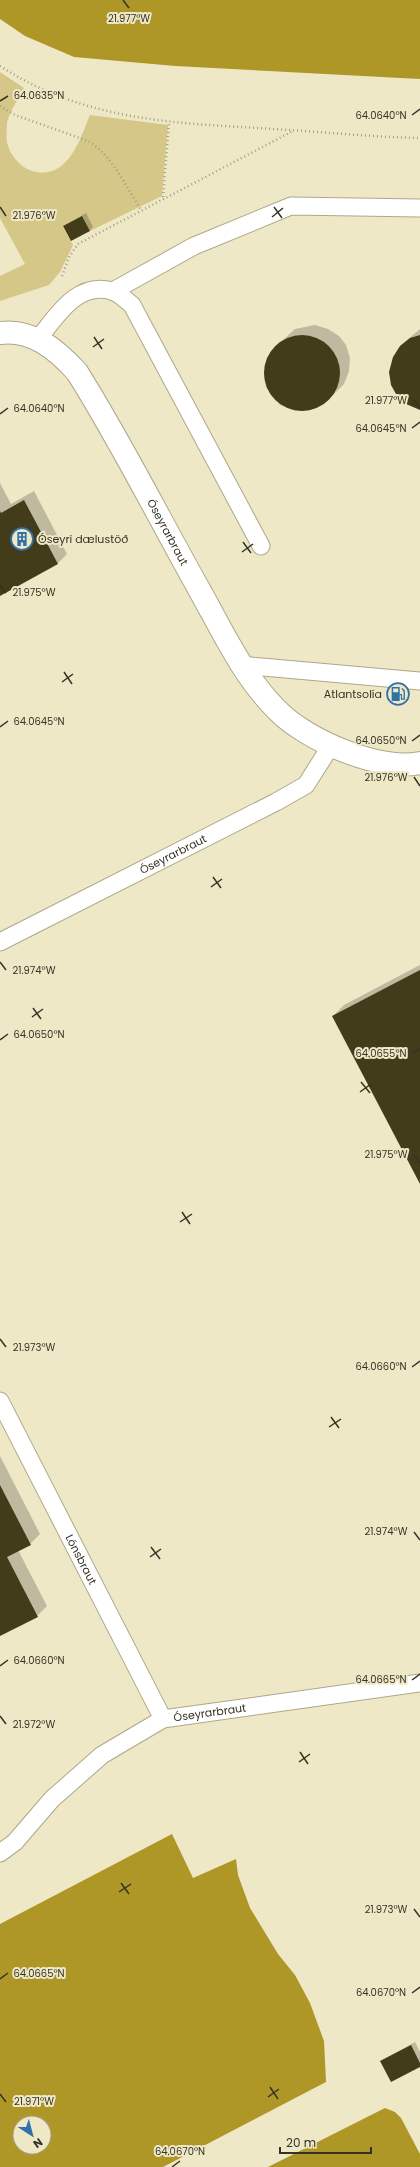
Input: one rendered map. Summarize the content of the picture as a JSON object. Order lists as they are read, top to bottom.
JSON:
{
  "streets": {
    "street": ["Óseyrarbraut"],
    "lane": ["Lónsbraut"]
  },
  "crossings": [
    ["Óseyrarbraut", "Lónsbraut"]
  ],
  "places": {
    "building": ["Óseyri dælustöð"],
    "fuel station": ["Atlantsolía"]
  },
  "scale_bar": "20 m",
  "north": "bottom right",
  "coordinates": [
    "21.977°W",
    "64.0635°N",
    "64.0640°N",
    "21.976°W",
    "64.0645°N",
    "21.975°W",
    "64.0650°N",
    "21.974°W",
    "64.0655°N",
    "21.973°W",
    "64.0660°N",
    "64.0665°N",
    "21.972°W",
    "64.0670°N",
    "21.971°W"
  ]
}
